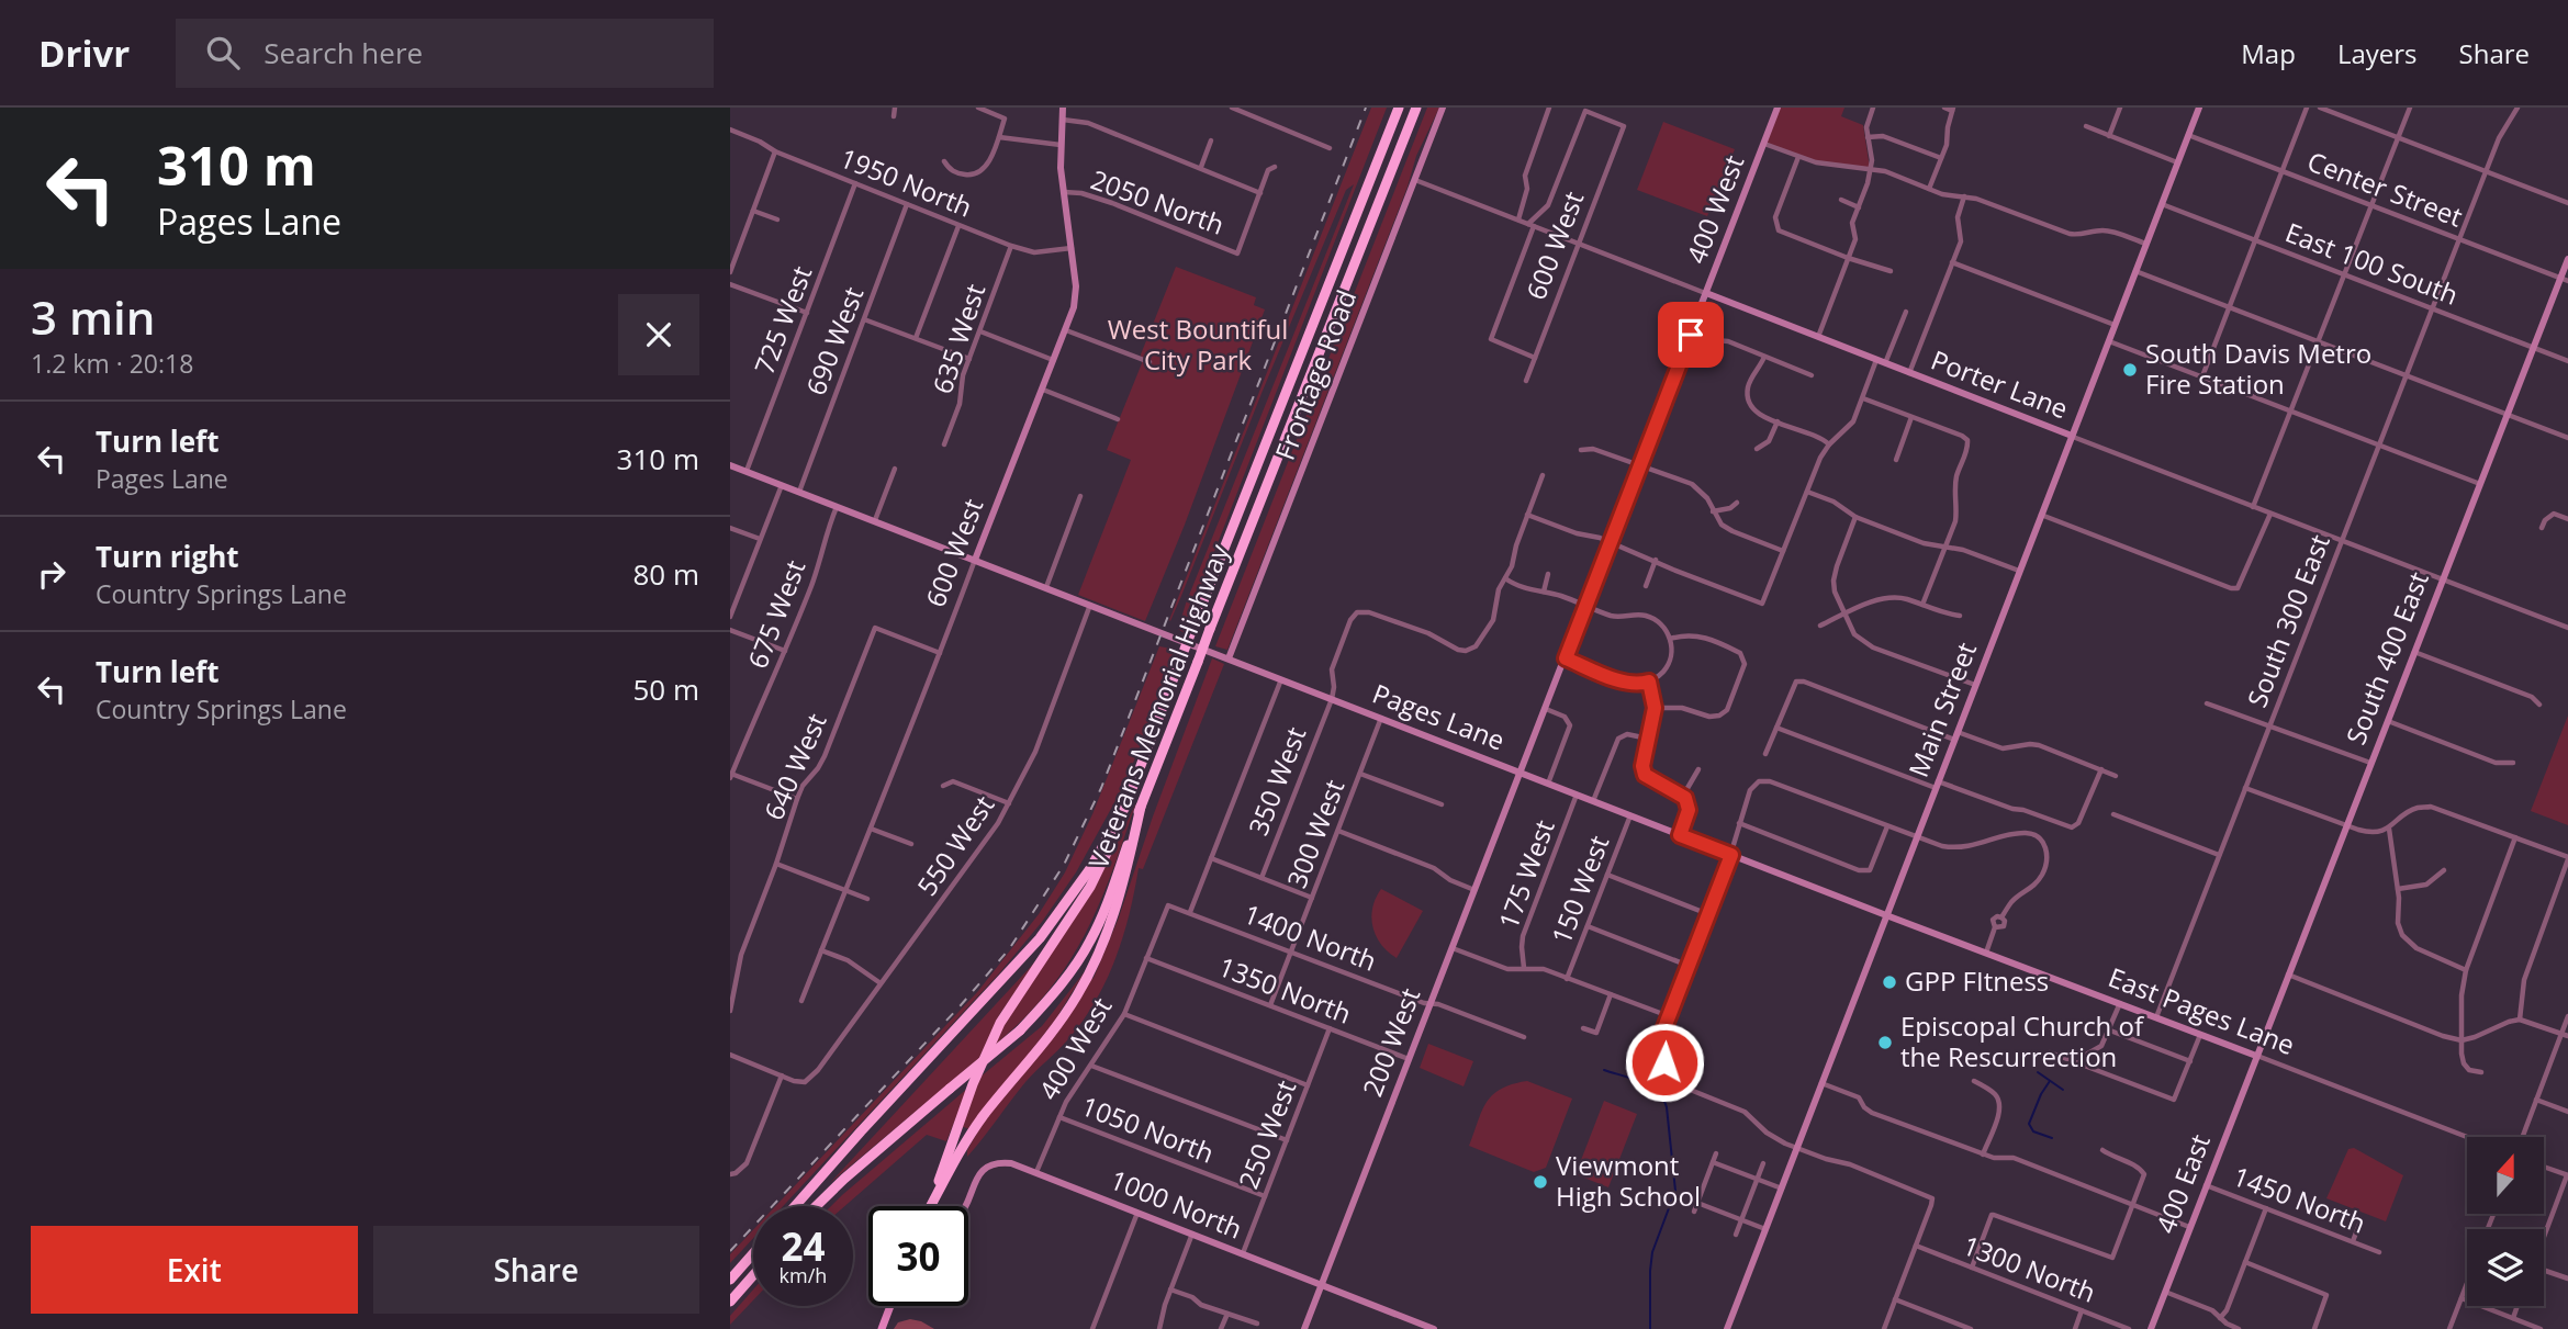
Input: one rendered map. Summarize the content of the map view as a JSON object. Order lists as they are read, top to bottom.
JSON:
{
  "streets": {
    "highway": ["Veterans Memorial Highway"],
    "street": [
      "1950 North",
      "Center Street",
      "2050 North",
      "400 West",
      "600 West",
      "East 100 South",
      "725 West",
      "635 West",
      "690 West",
      "Frontage Road",
      "Porter Lane",
      "675 West",
      "South 300 East",
      "South 400 East",
      "Main Street",
      "Pages Lane",
      "640 West",
      "350 West",
      "300 West",
      "550 West",
      "175 West",
      "150 West",
      "1400 North",
      "1350 North",
      "East Pages Lane",
      "200 West",
      "1050 North",
      "250 West",
      "400 East",
      "1450 North",
      "1000 North",
      "1300 North"
    ]
  },
  "crossings": [
    ["1950 North", "600 West"],
    ["1950 North", "725 West"],
    ["1950 North", "635 West"],
    ["1950 North", "690 West"],
    ["Center Street", "South 300 East"],
    ["Center Street", "South 400 East"],
    ["Center Street", "Main Street"],
    ["2050 North", "600 West"],
    ["400 West", "Porter Lane"],
    ["400 West", "1400 North"],
    ["400 West", "1350 North"],
    ["400 West", "1050 North"],
    ["400 West", "1000 North"],
    ["600 West", "Porter Lane"],
    ["600 West", "Pages Lane"],
    ["600 West", "640 West"],
    ["East 100 South", "South 300 East"],
    ["East 100 South", "South 400 East"],
    ["East 100 South", "Main Street"],
    ["725 West", "Pages Lane"],
    ["690 West", "Pages Lane"],
    ["Frontage Road", "Porter Lane"],
    ["Frontage Road", "Pages Lane"],
    ["Porter Lane", "South 300 East"],
    ["Porter Lane", "South 400 East"],
    ["Porter Lane", "Main Street"],
    ["675 West", "Pages Lane"],
    ["South 300 East", "East Pages Lane"],
    ["South 400 East", "East Pages Lane"],
    ["South 400 East", "400 East"],
    ["Main Street", "Pages Lane"],
    ["Main Street", "East Pages Lane"],
    ["Pages Lane", "350 West"],
    ["Pages Lane", "300 West"],
    ["Pages Lane", "550 West"],
    ["Pages Lane", "175 West"],
    ["Pages Lane", "150 West"],
    ["Pages Lane", "East Pages Lane"],
    ["Pages Lane", "200 West"],
    ["300 West", "1400 North"],
    ["300 West", "1350 North"],
    ["1400 North", "200 West"],
    ["1350 North", "200 West"],
    ["1350 North", "250 West"],
    ["East Pages Lane", "400 East"],
    ["200 West", "1000 North"],
    ["1050 North", "250 West"],
    ["250 West", "1000 North"],
    ["400 East", "1450 North"]
  ],
  "parks": ["West Bountiful City Park"],
  "places": [
    "South Davis Metro Fire Station",
    "GPP FItness",
    "Episcopal Church of the Rescurrection",
    "Viewmont High School"
  ],
  "north": "top",
  "page": {
    "header": "Drivr",
    "search": "Search here",
    "nav": ["Map", "Layers", "Share"],
    "turn": ["310 m", "Pages Lane"],
    "heading": ["3 min", "1.2 km · 20:18"],
    "list": [
      {
        "name": "Turn left",
        "note": "Pages Lane",
        "value": "310 m"
      },
      {
        "name": "Turn right",
        "note": "Country Springs Lane",
        "value": "80 m"
      },
      {
        "name": "Turn left",
        "note": "Country Springs Lane",
        "value": "50 m"
      }
    ],
    "speed": "24 km/h",
    "limit": "30",
    "buttons": ["Exit", "Share"]
  }
}
